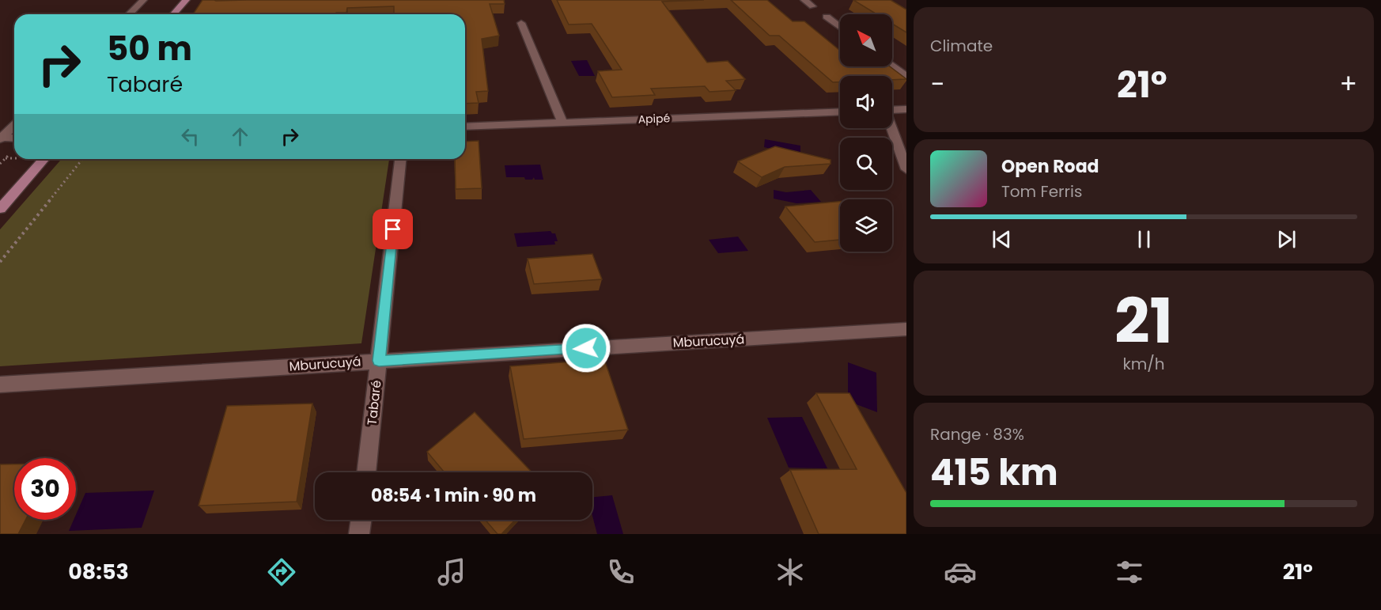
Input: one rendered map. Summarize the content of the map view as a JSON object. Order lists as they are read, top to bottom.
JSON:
{
  "streets": {
    "street": ["Apipé", "Mburucuyá", "Tabaré"]
  },
  "crossings": [
    ["Mburucuyá", "Tabaré"]
  ],
  "north": "top left",
  "page": {
    "tile": [
      "Climate",
      ["21", "km/h"],
      ["Range · 83%", "415 km"]
    ],
    "turn": ["50 m", "Tabaré"],
    "heat": ["−", "21°", "+"],
    "song": ["Open Road", "Tom Ferris"],
    "limit": "30",
    "trip": "08:54 · 1 min · 90 m",
    "tabs": ["08:53", "21°"]
  }
}
